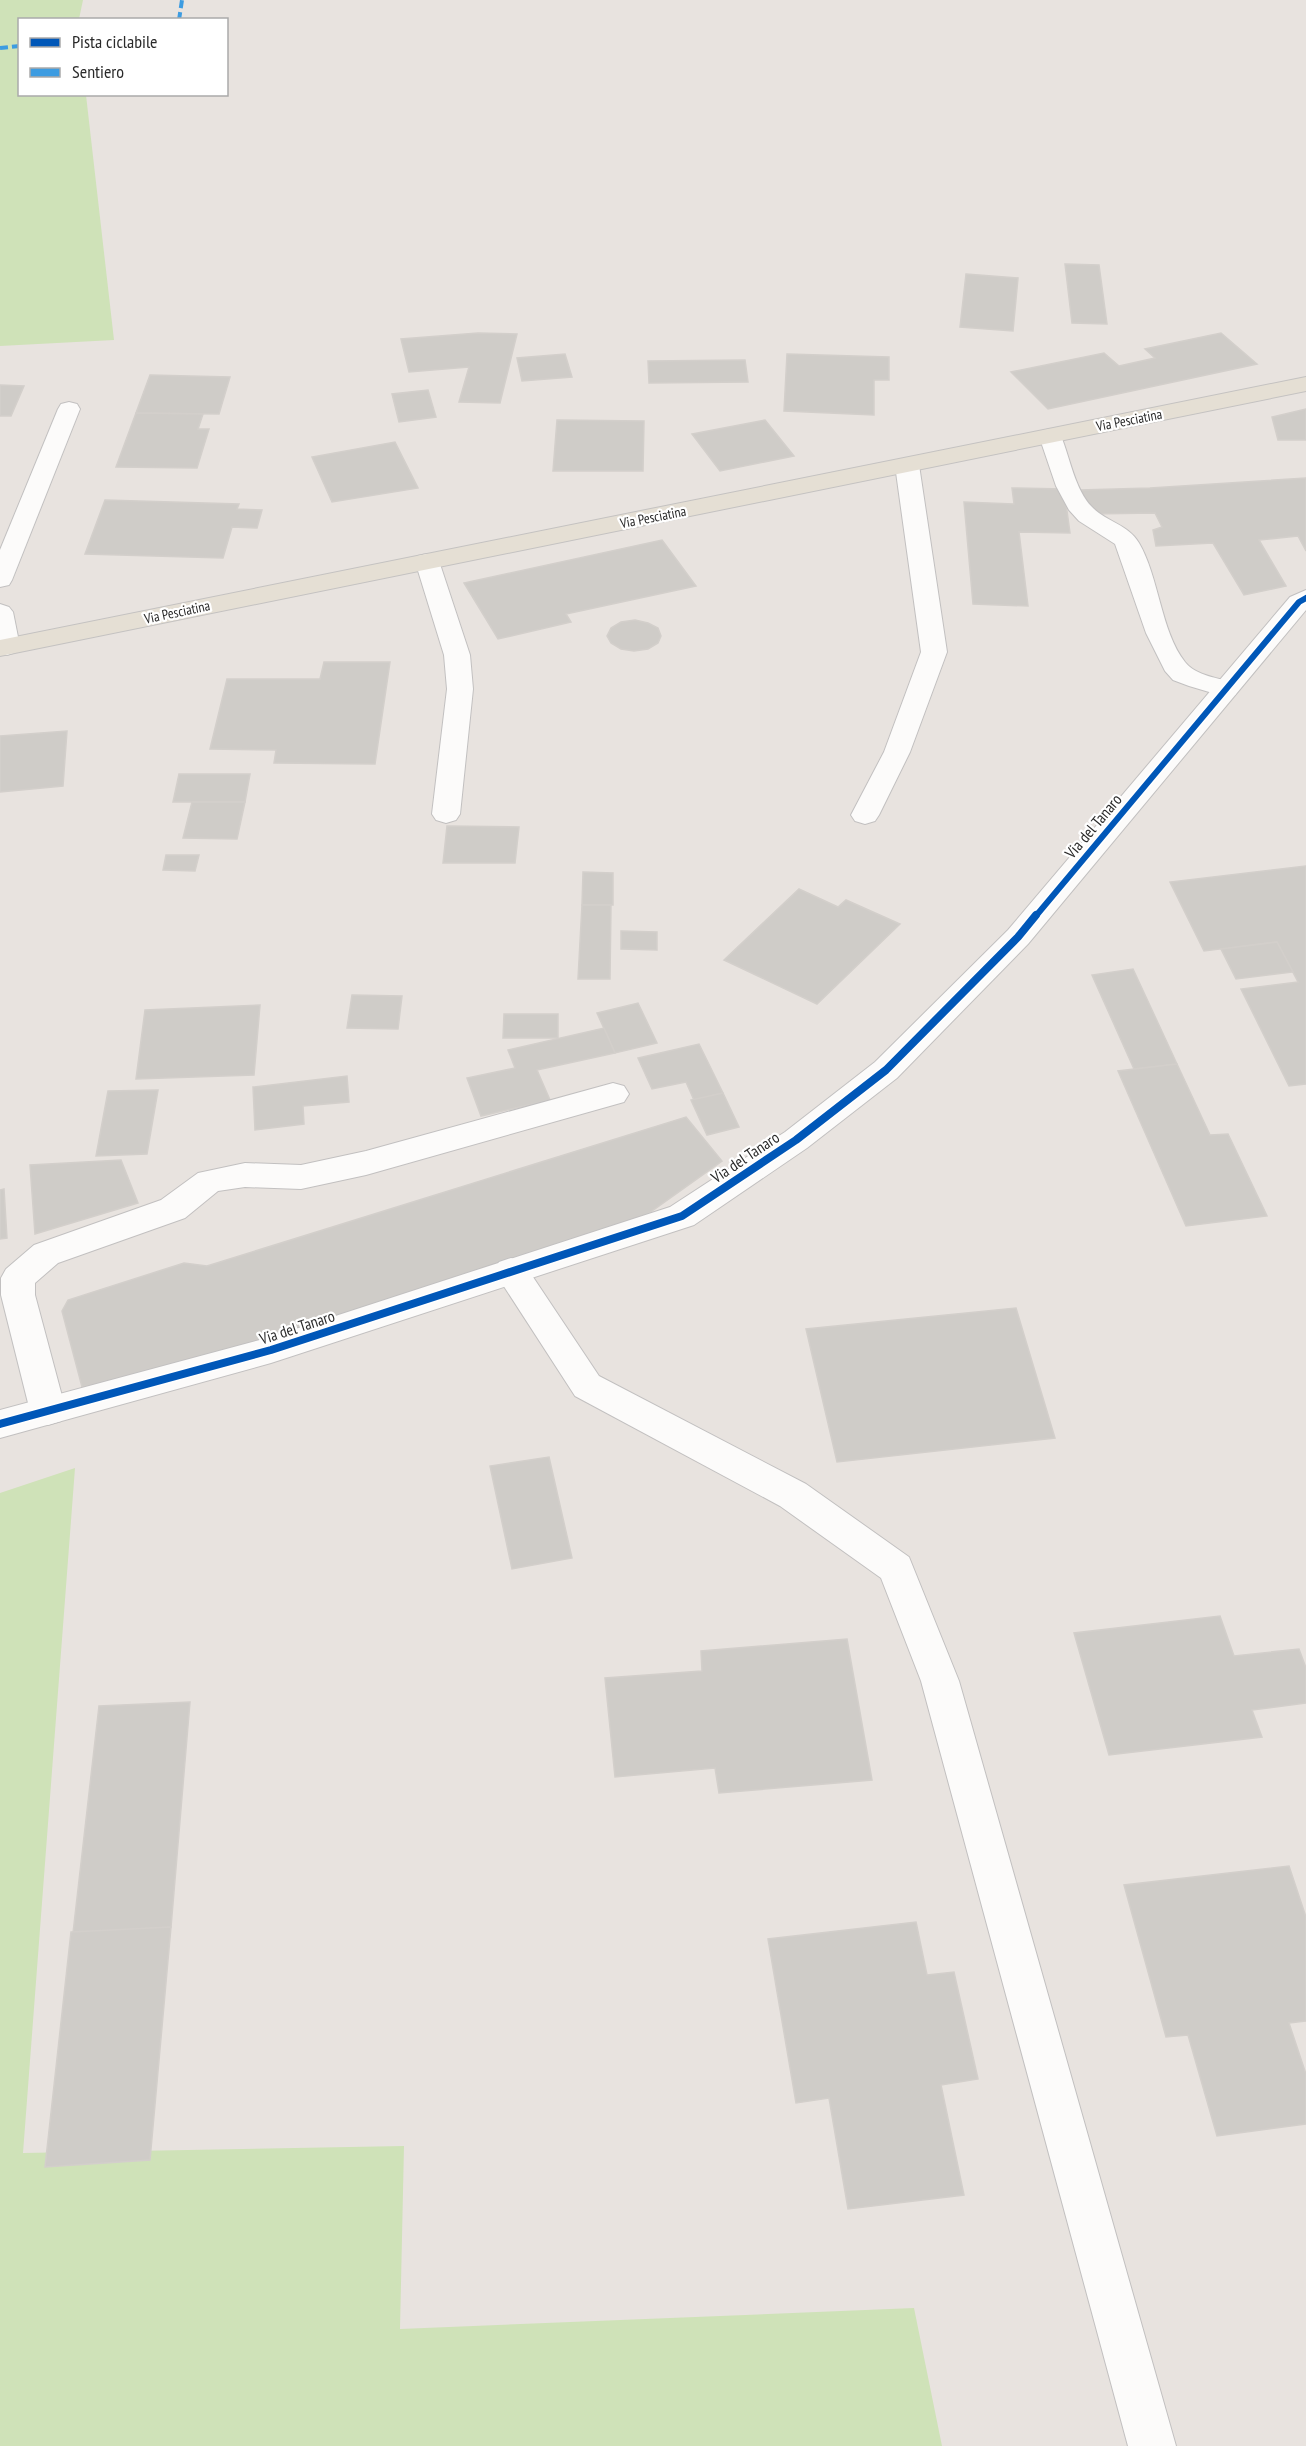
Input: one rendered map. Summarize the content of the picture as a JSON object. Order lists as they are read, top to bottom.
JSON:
{
  "streets": {
    "main road": ["Via Pesciatina"],
    "street": ["Via del Tanaro"]
  },
  "legend": ["Pista ciclabile", "Sentiero"]
}
